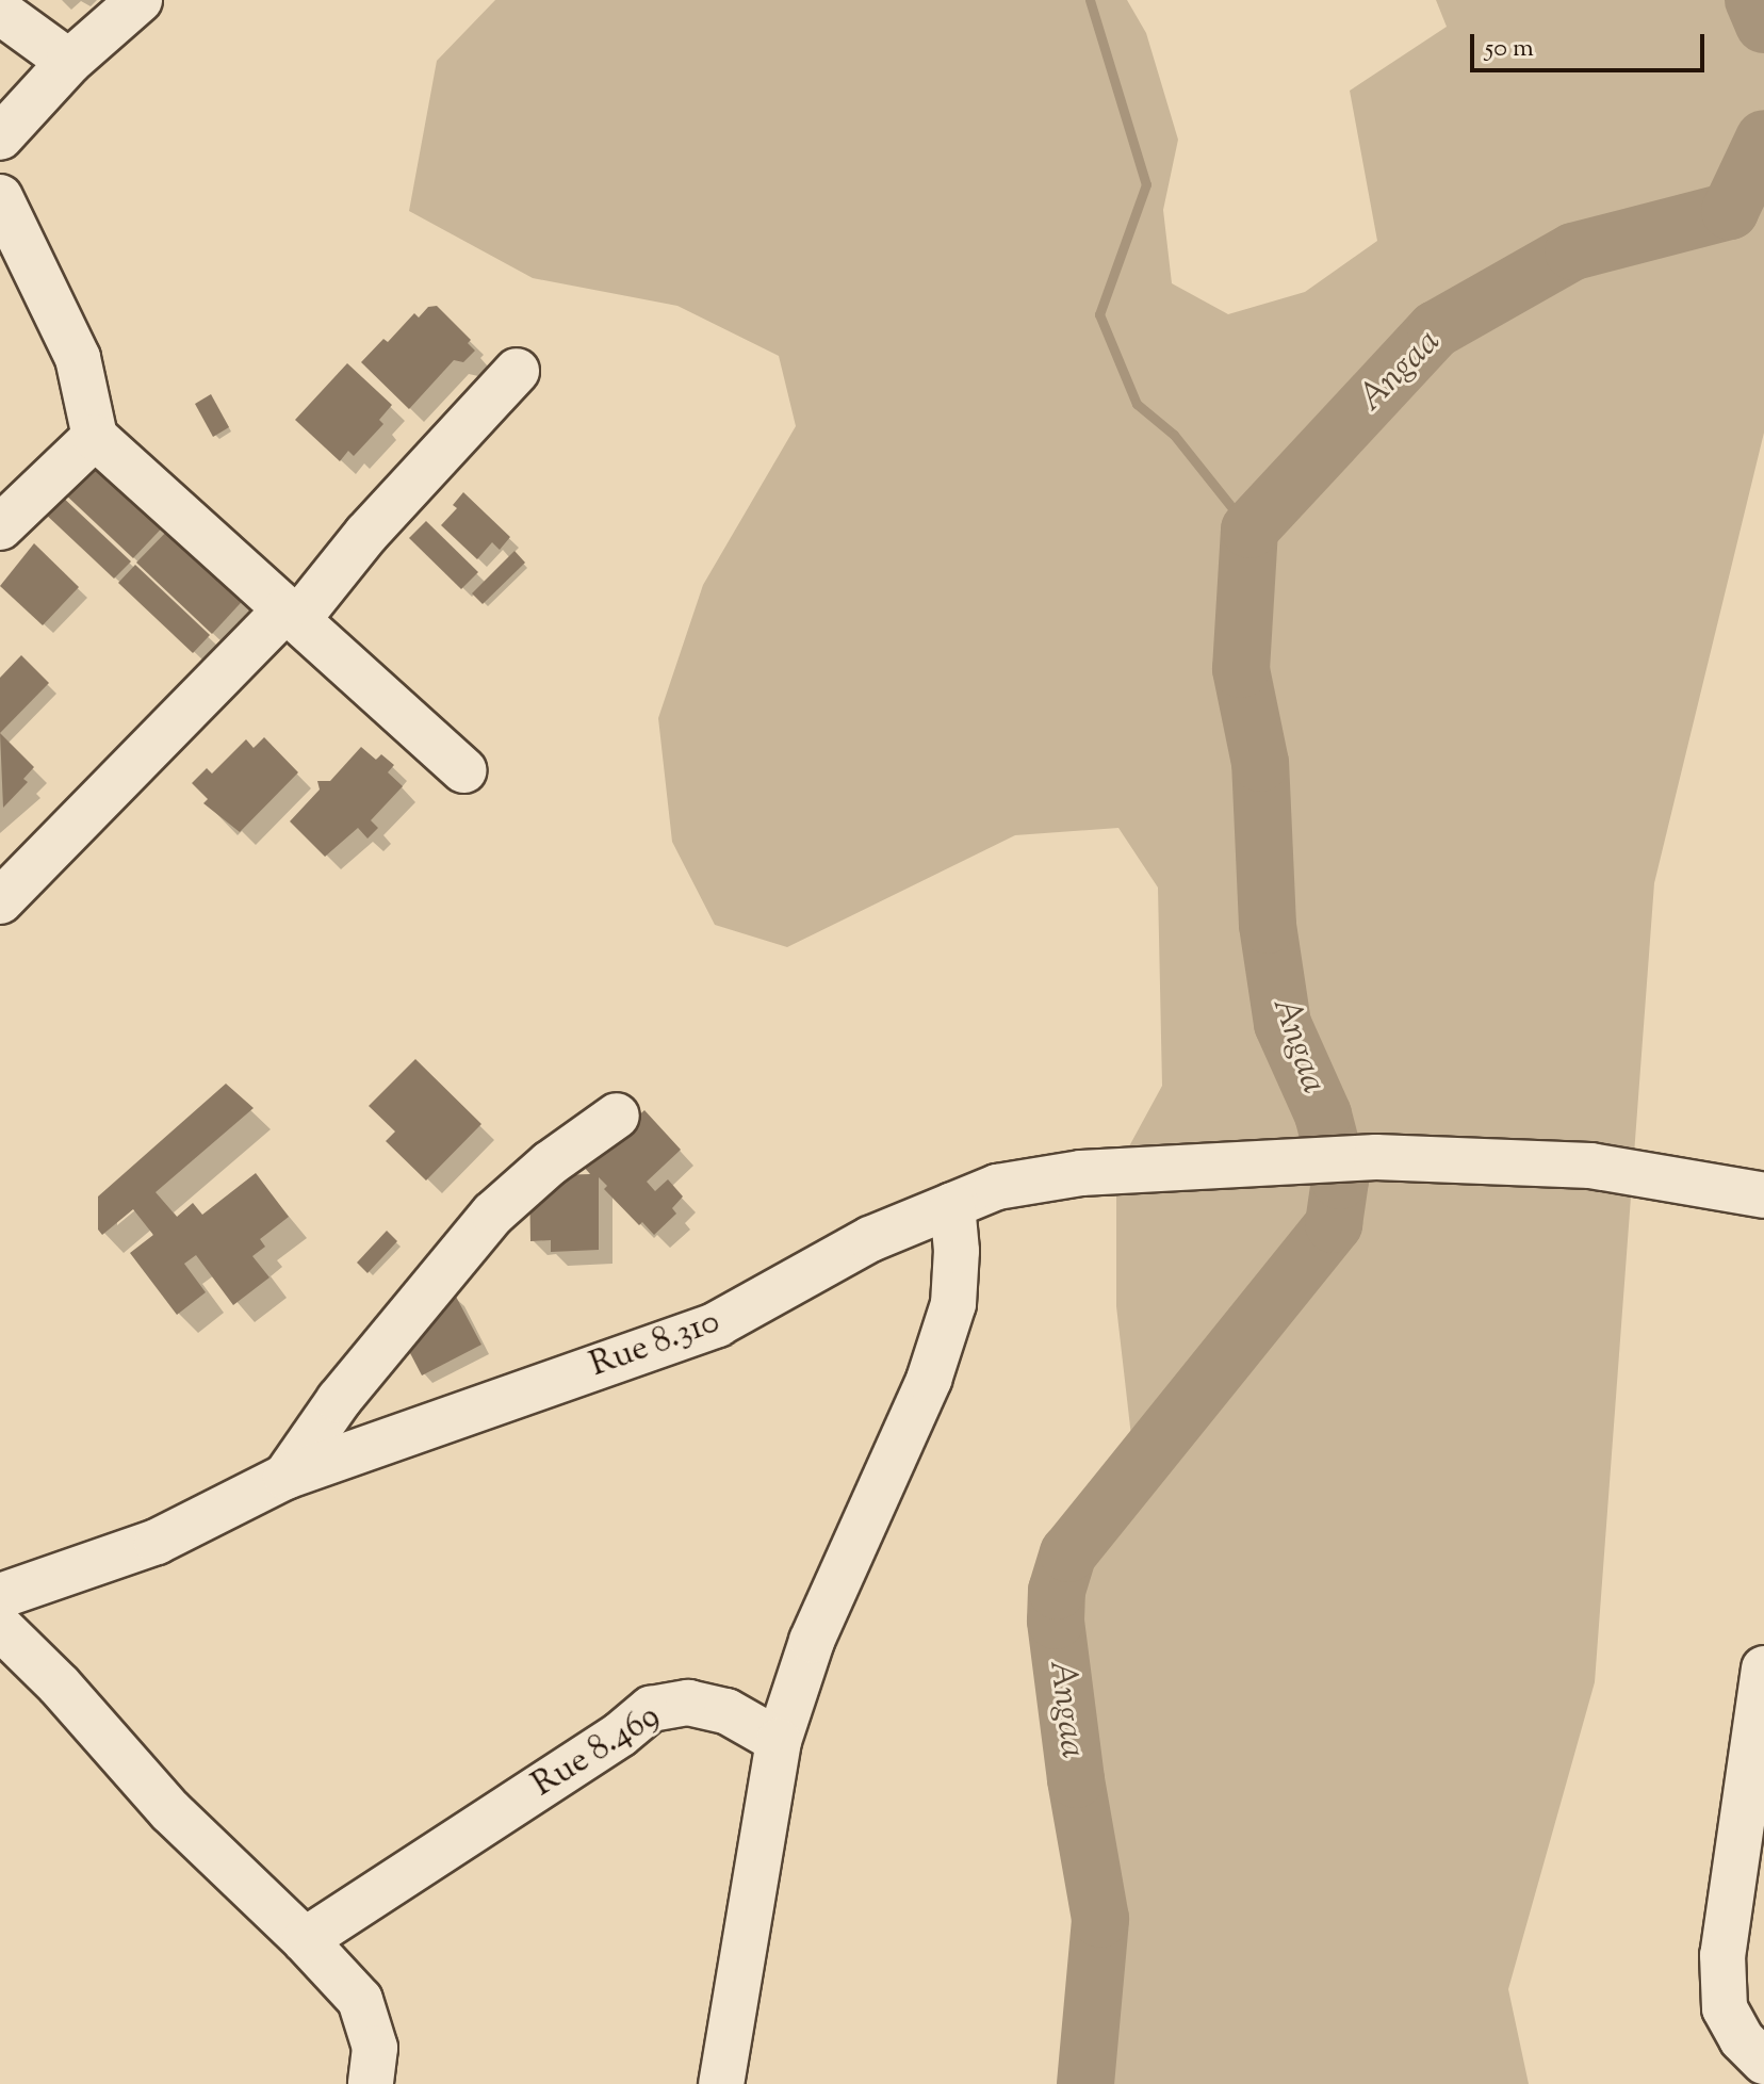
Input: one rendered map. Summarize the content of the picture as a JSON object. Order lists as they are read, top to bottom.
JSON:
{
  "streets": {
    "street": ["Rue 8.310", "Rue 8.469"]
  },
  "water": ["Angaa"],
  "scale_bar": "50 m"
}
